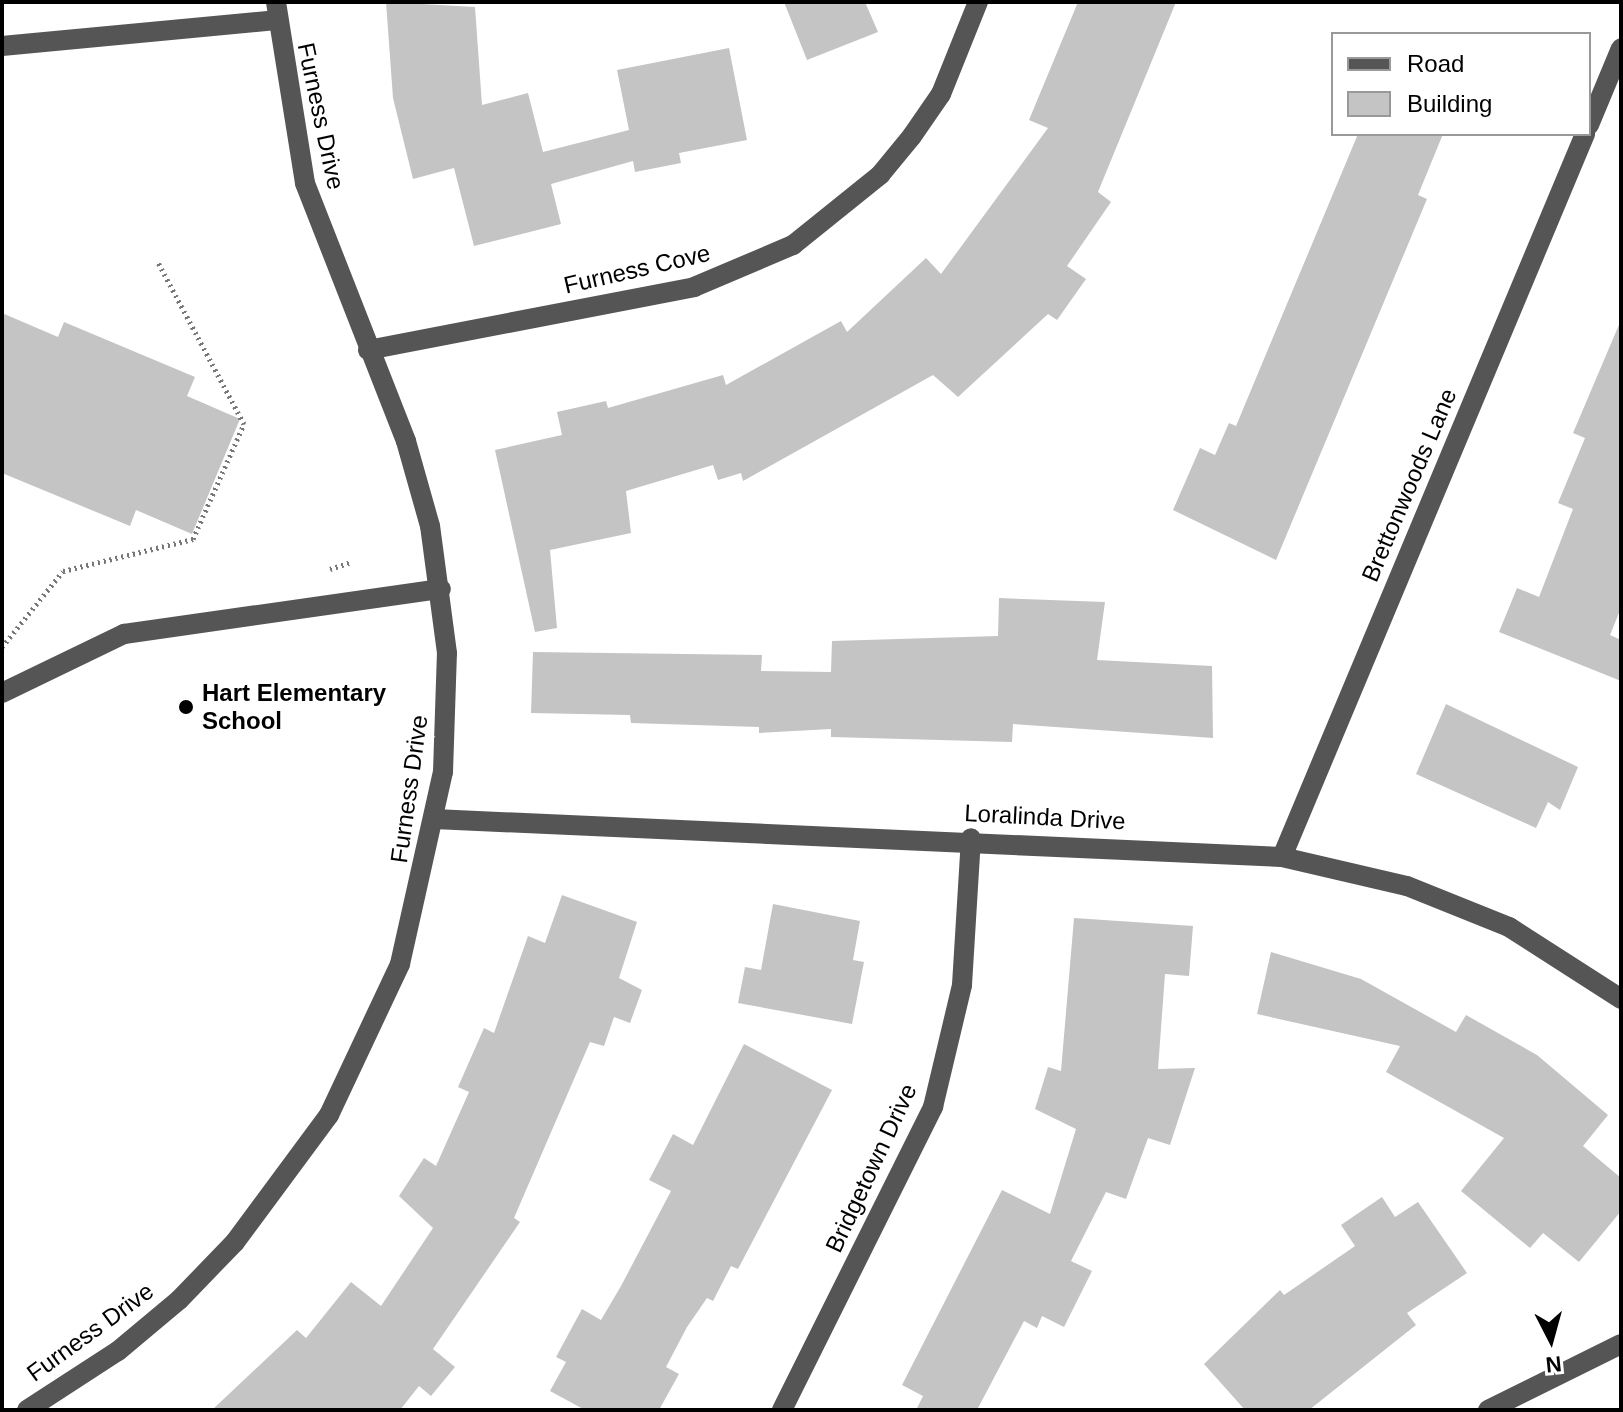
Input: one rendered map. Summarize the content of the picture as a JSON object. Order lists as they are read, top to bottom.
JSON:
{
  "streets": {
    "street": [
      "Furness Drive",
      "Furness Cove",
      "Brettonwoods Lane",
      "Loralinda Drive",
      "Bridgetown Drive"
    ]
  },
  "crossings": [
    ["Furness Drive", "Furness Cove"],
    ["Furness Drive", "Loralinda Drive"],
    ["Brettonwoods Lane", "Loralinda Drive"],
    ["Loralinda Drive", "Bridgetown Drive"]
  ],
  "places": ["Hart Elementary School"],
  "legend": ["Road", "Building"],
  "north": "bottom"
}
